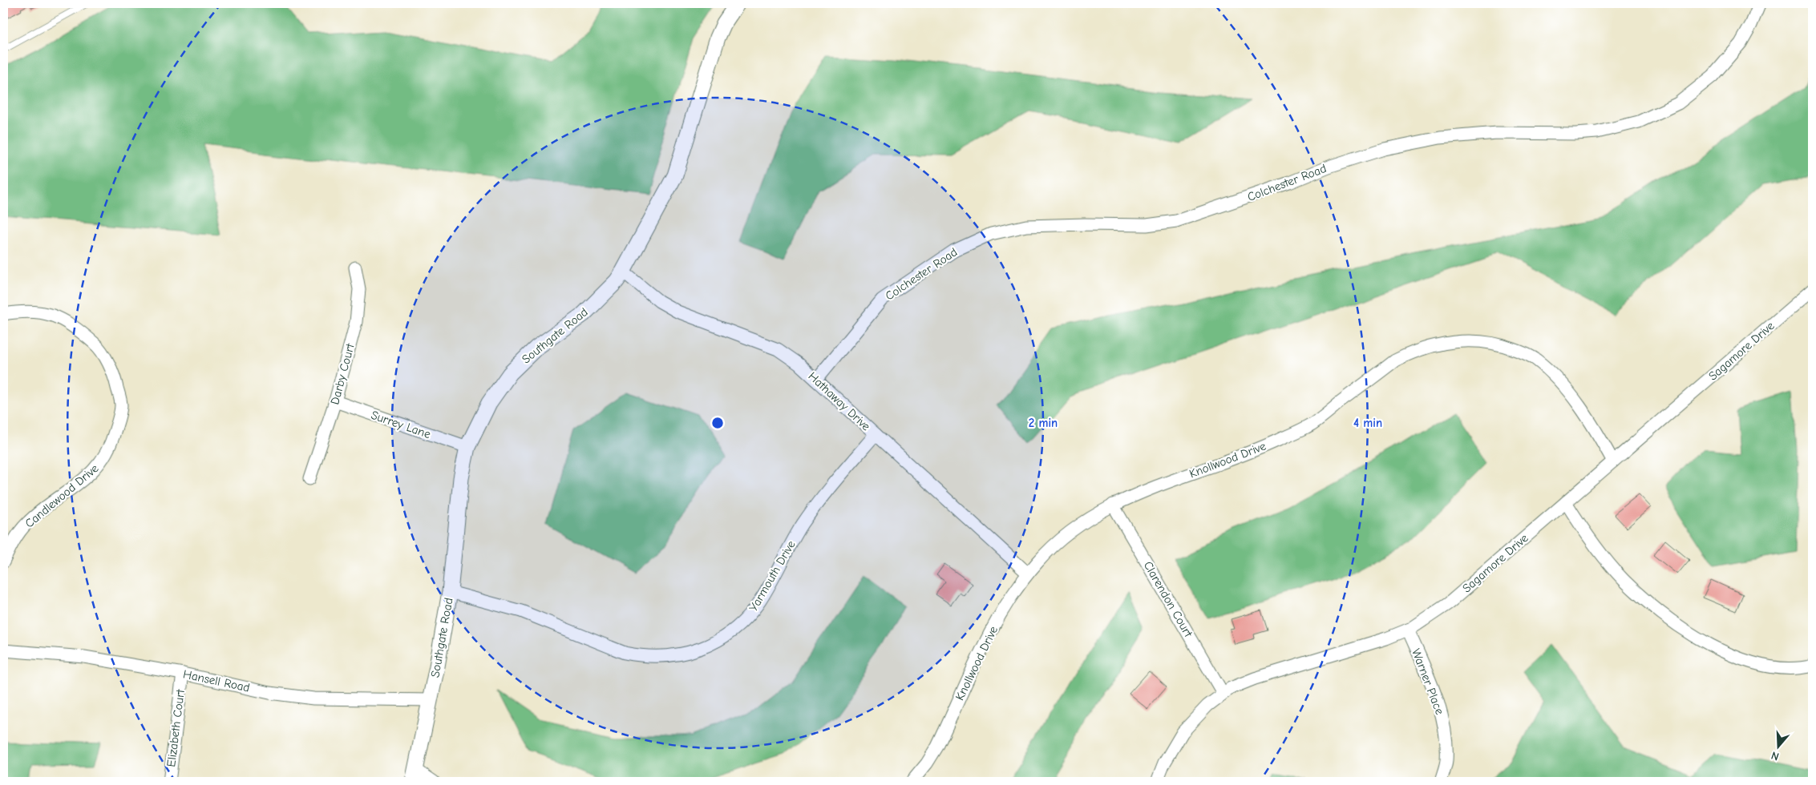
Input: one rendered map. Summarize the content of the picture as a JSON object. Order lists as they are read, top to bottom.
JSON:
{
  "streets": {
    "street": [
      "Colchester Road",
      "Southgate Road",
      "Sagamore Drive",
      "Darby Court",
      "Hathaway Drive",
      "Surrey Lane",
      "Knollwood Drive",
      "Candlewood Drive",
      "Yarmouth Drive",
      "Clarendon Court",
      "Hansell Road",
      "Warner Place",
      "Elizabeth Court"
    ]
  },
  "crossings": [
    ["Colchester Road", "Hathaway Drive"],
    ["Southgate Road", "Hathaway Drive"],
    ["Southgate Road", "Surrey Lane"],
    ["Southgate Road", "Yarmouth Drive"],
    ["Southgate Road", "Hansell Road"],
    ["Sagamore Drive", "Knollwood Drive"],
    ["Sagamore Drive", "Clarendon Court"],
    ["Sagamore Drive", "Warner Place"],
    ["Darby Court", "Surrey Lane"],
    ["Hathaway Drive", "Knollwood Drive"],
    ["Hathaway Drive", "Yarmouth Drive"],
    ["Knollwood Drive", "Clarendon Court"],
    ["Hansell Road", "Elizabeth Court"]
  ],
  "north": "bottom",
  "rings": ["2 min", "4 min"]
}
